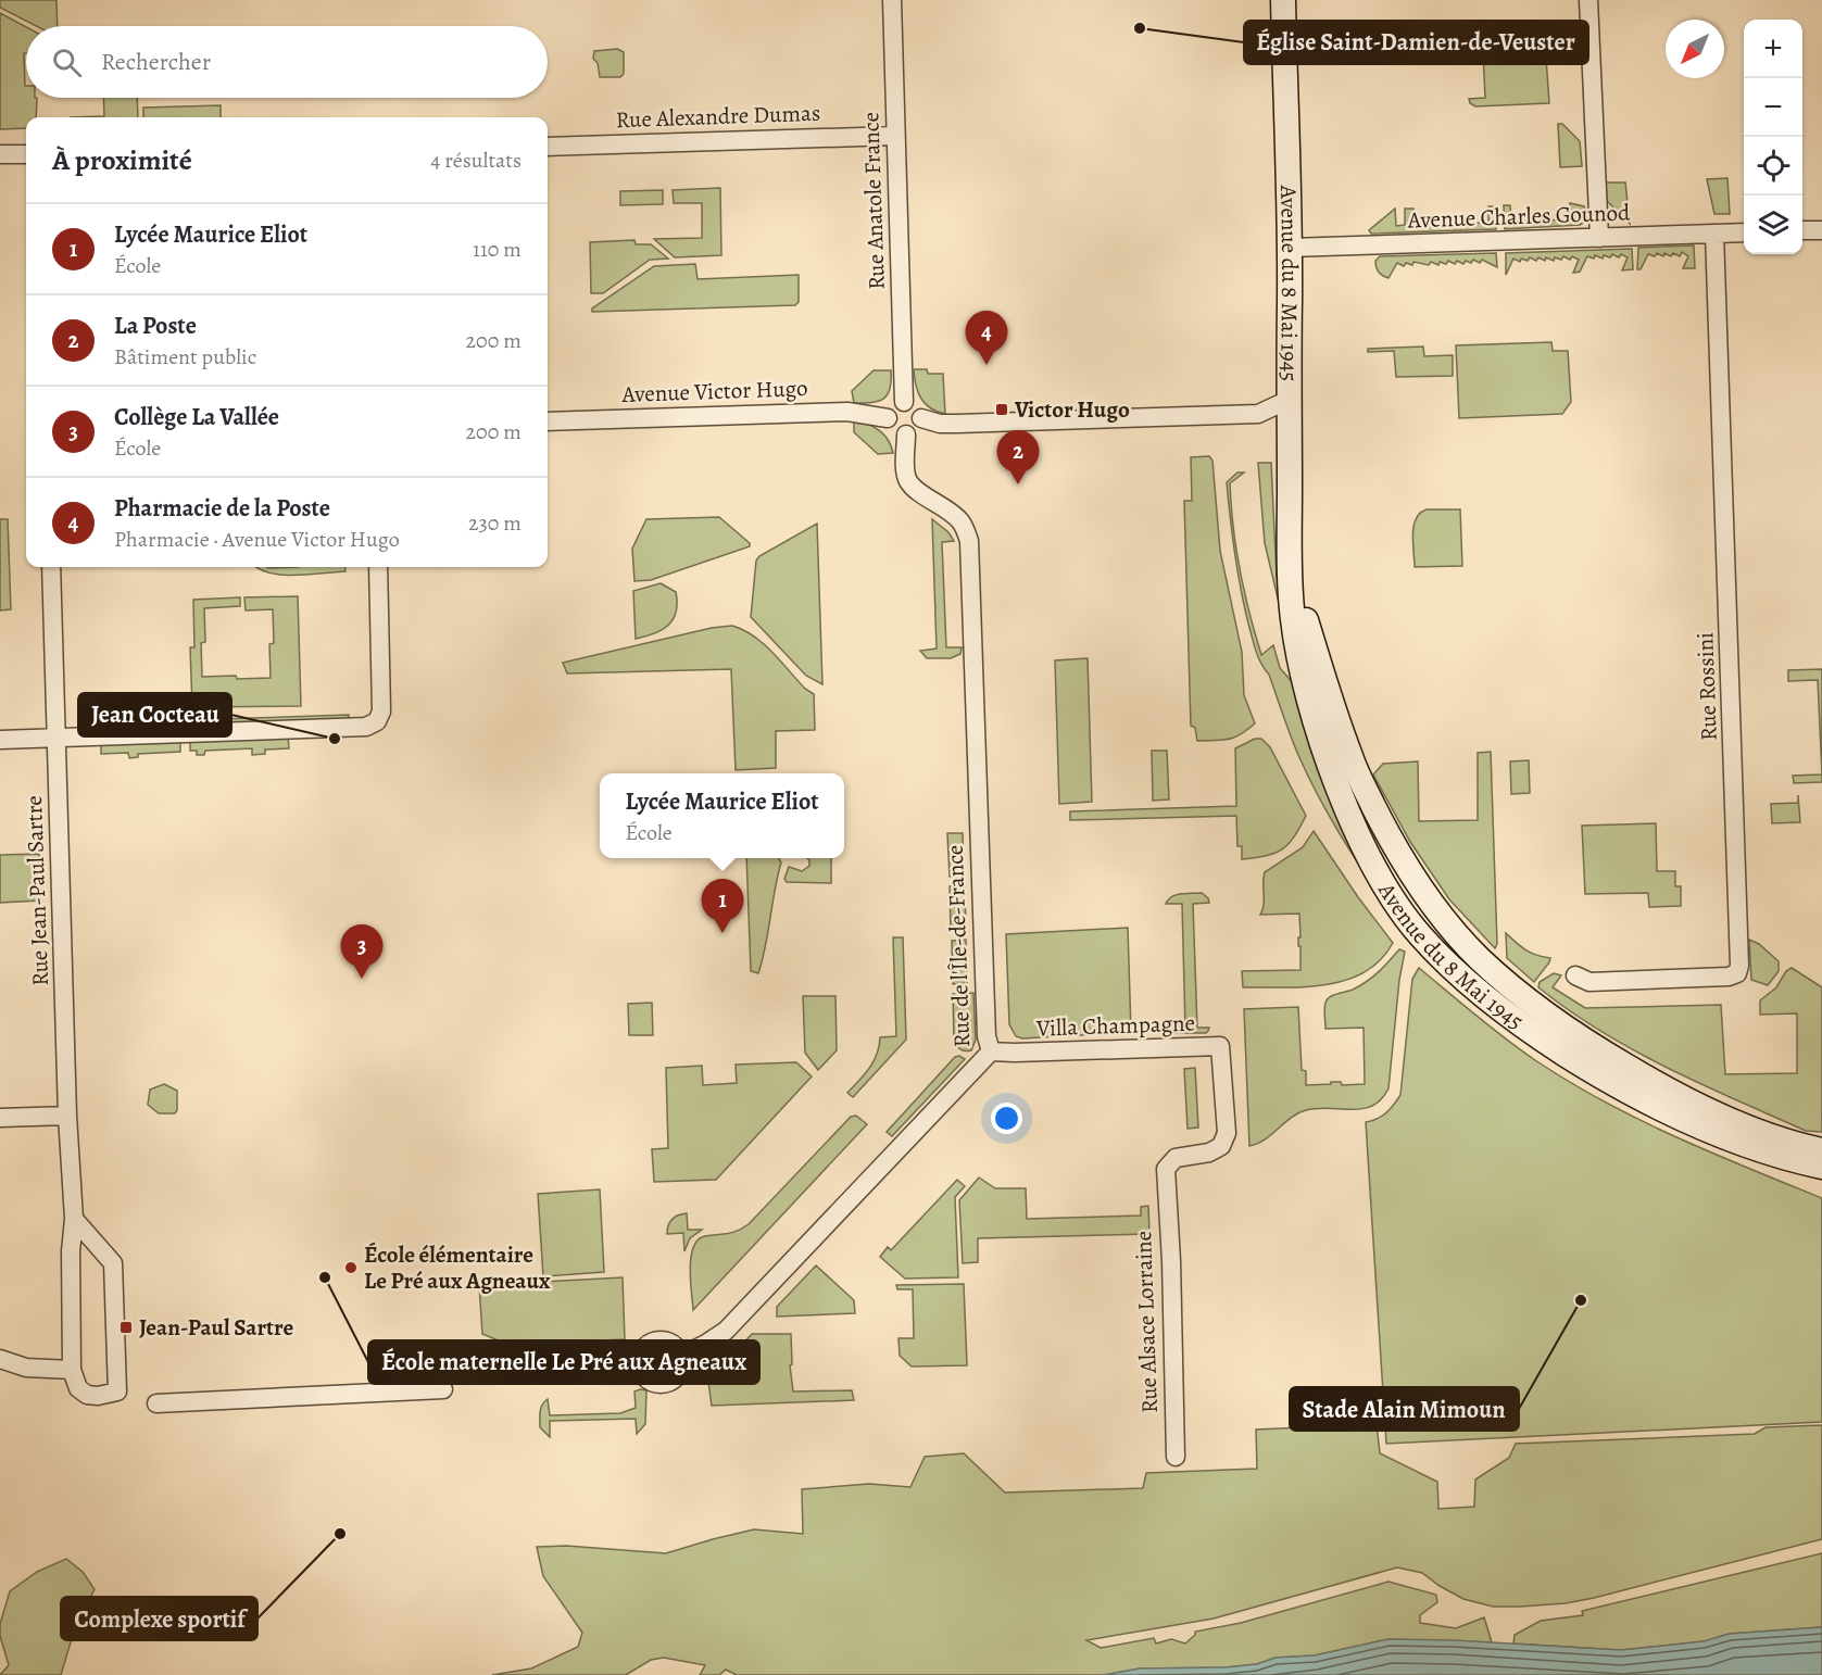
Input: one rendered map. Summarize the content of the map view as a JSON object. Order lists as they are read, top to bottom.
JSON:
{
  "streets": {
    "main road": ["Avenue du 8 Mai 1945"],
    "street": [
      "Rue Alexandre Dumas",
      "Rue Anatole France",
      "Avenue Charles Gounod",
      "Avenue Victor Hugo",
      "Rue Rossini",
      "Rue Jean-Paul Sartre",
      "Rue de l'Île-de-France",
      "Villa Champagne",
      "Rue Alsace Lorraine"
    ]
  },
  "crossings": [
    ["Rue Alexandre Dumas", "Rue Anatole France"],
    ["Rue Anatole France", "Avenue Victor Hugo"],
    ["Rue Anatole France", "Rue de l'Île-de-France"],
    ["Avenue Charles Gounod", "Avenue du 8 Mai 1945"],
    ["Avenue Charles Gounod", "Rue Rossini"],
    ["Avenue Victor Hugo", "Rue de l'Île-de-France"],
    ["Rue de l'Île-de-France", "Villa Champagne"],
    ["Villa Champagne", "Rue Alsace Lorraine"]
  ],
  "places": {
    "other": [
      "Église Saint-Damien-de-Veuster",
      "Jean Cocteau",
      "École élémentaire Le Pré aux Agneaux",
      "École maternelle Le Pré aux Agneaux",
      "Stade Alain Mimoun",
      "Complexe sportif"
    ],
    "transit": ["Victor Hugo", "Jean-Paul Sartre"]
  },
  "north": "bottom left",
  "page": {
    "map_buttons": ["+", "−"],
    "search": "Rechercher",
    "heading": ["À proximité", "4 résultats"],
    "list": [
      {
        "mark": "1",
        "name": "Lycée Maurice Eliot",
        "note": "École",
        "value": "110 m"
      },
      {
        "mark": "2",
        "name": "La Poste",
        "note": "Bâtiment public",
        "value": "200 m"
      },
      {
        "mark": "3",
        "name": "Collège La Vallée",
        "note": "École",
        "value": "200 m"
      },
      {
        "mark": "4",
        "name": "Pharmacie de la Poste",
        "note": "Pharmacie · Avenue Victor Hugo",
        "value": "230 m"
      }
    ],
    "pins": [
      "4",
      "2",
      "1",
      "3"
    ],
    "popup": ["Lycée Maurice Eliot", "École"]
  }
}
